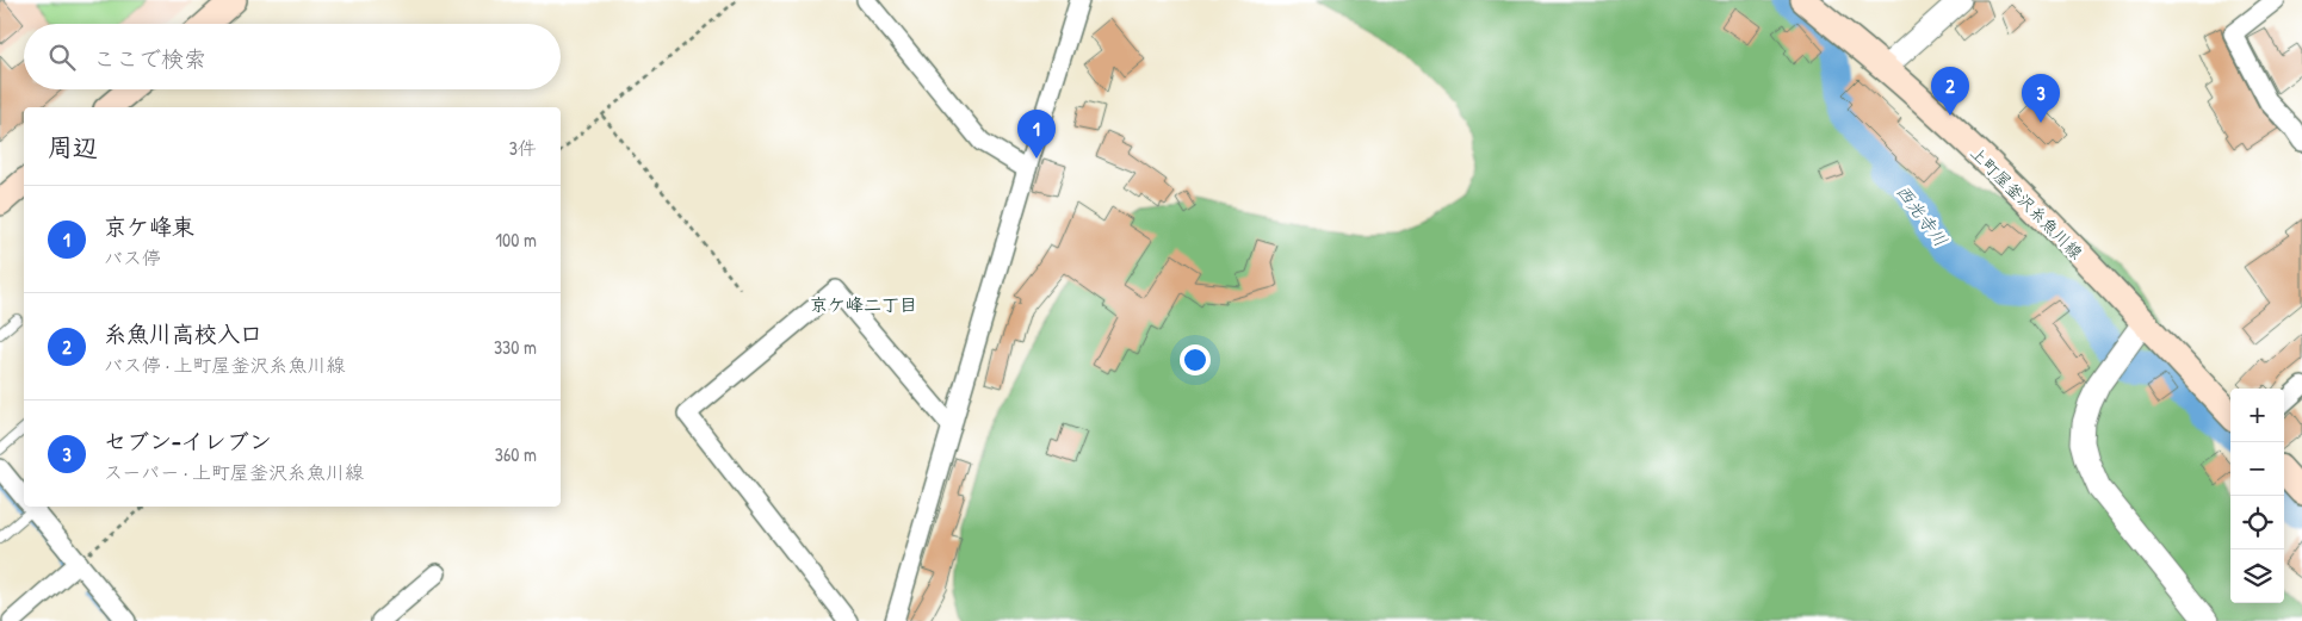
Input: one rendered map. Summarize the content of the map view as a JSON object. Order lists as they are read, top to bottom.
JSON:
{
  "streets": {
    "main road": ["上町屋釜沢糸魚川線"]
  },
  "districts": ["京ケ峰二丁目"],
  "water": ["西光寺川"],
  "page": {
    "search": "ここで検索",
    "pins": ["2", "3", "1"],
    "heading": ["周辺", "3件"],
    "list": [
      {
        "mark": "1",
        "name": "京ケ峰東",
        "note": "バス停",
        "value": "100 m"
      },
      {
        "mark": "2",
        "name": "糸魚川高校入口",
        "note": "バス停 · 上町屋釜沢糸魚川線",
        "value": "330 m"
      },
      {
        "mark": "3",
        "name": "セブン-イレブン",
        "note": "スーパー · 上町屋釜沢糸魚川線",
        "value": "360 m"
      }
    ],
    "map_buttons": ["+", "−"]
  }
}
